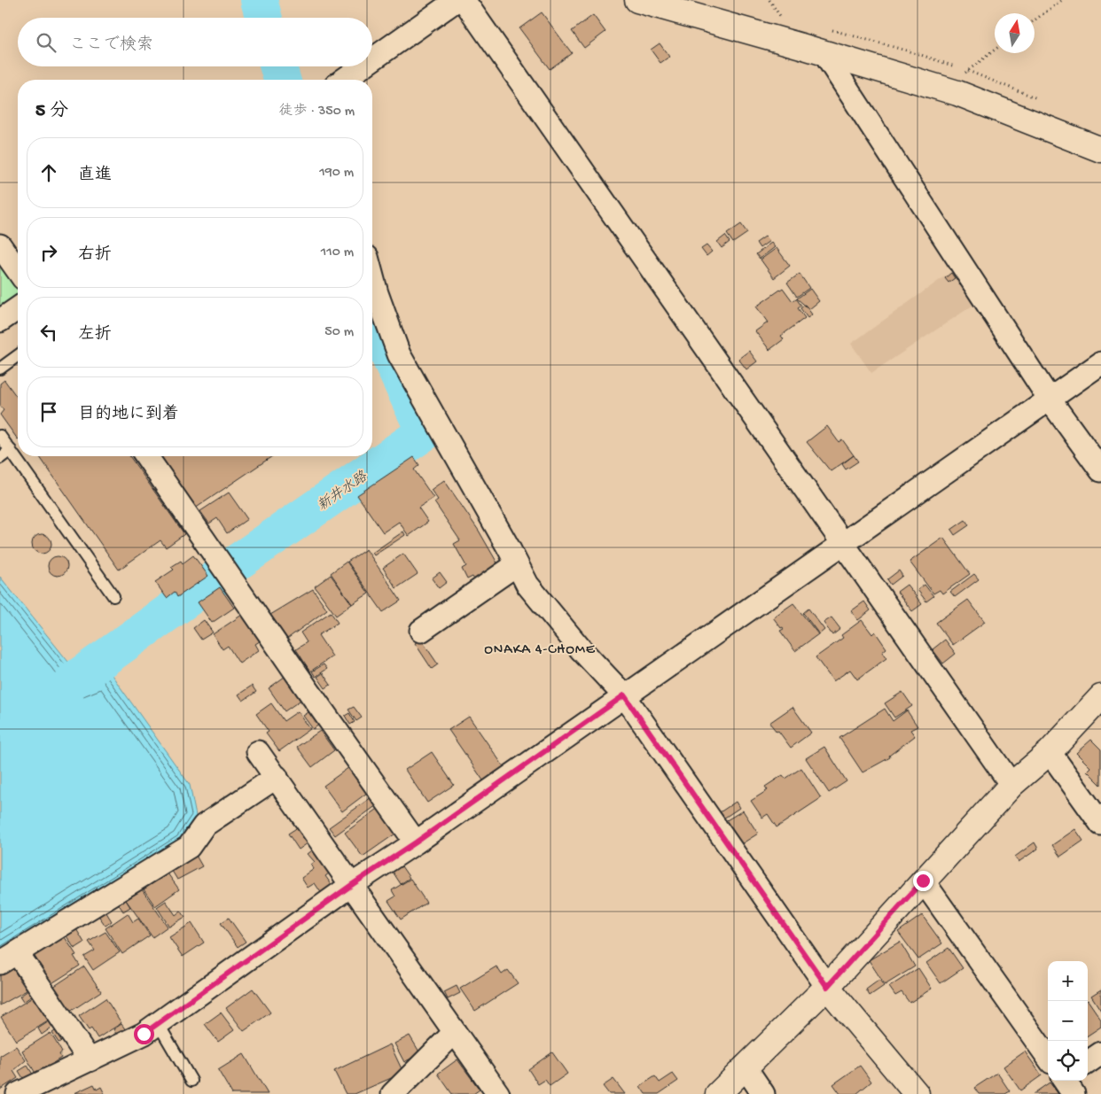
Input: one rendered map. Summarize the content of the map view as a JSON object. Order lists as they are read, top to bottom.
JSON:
{
  "districts": ["ONAKA 4-CHOME"],
  "water": ["新井水路"],
  "north": "top",
  "page": {
    "search": "ここで検索",
    "heading": ["5 分", "徒歩 · 350 m"],
    "list": [
      ["直進", "190 m"],
      ["右折", "110 m"],
      ["左折", "50 m"],
      "目的地に到着"
    ],
    "map_buttons": ["+", "−"]
  }
}
